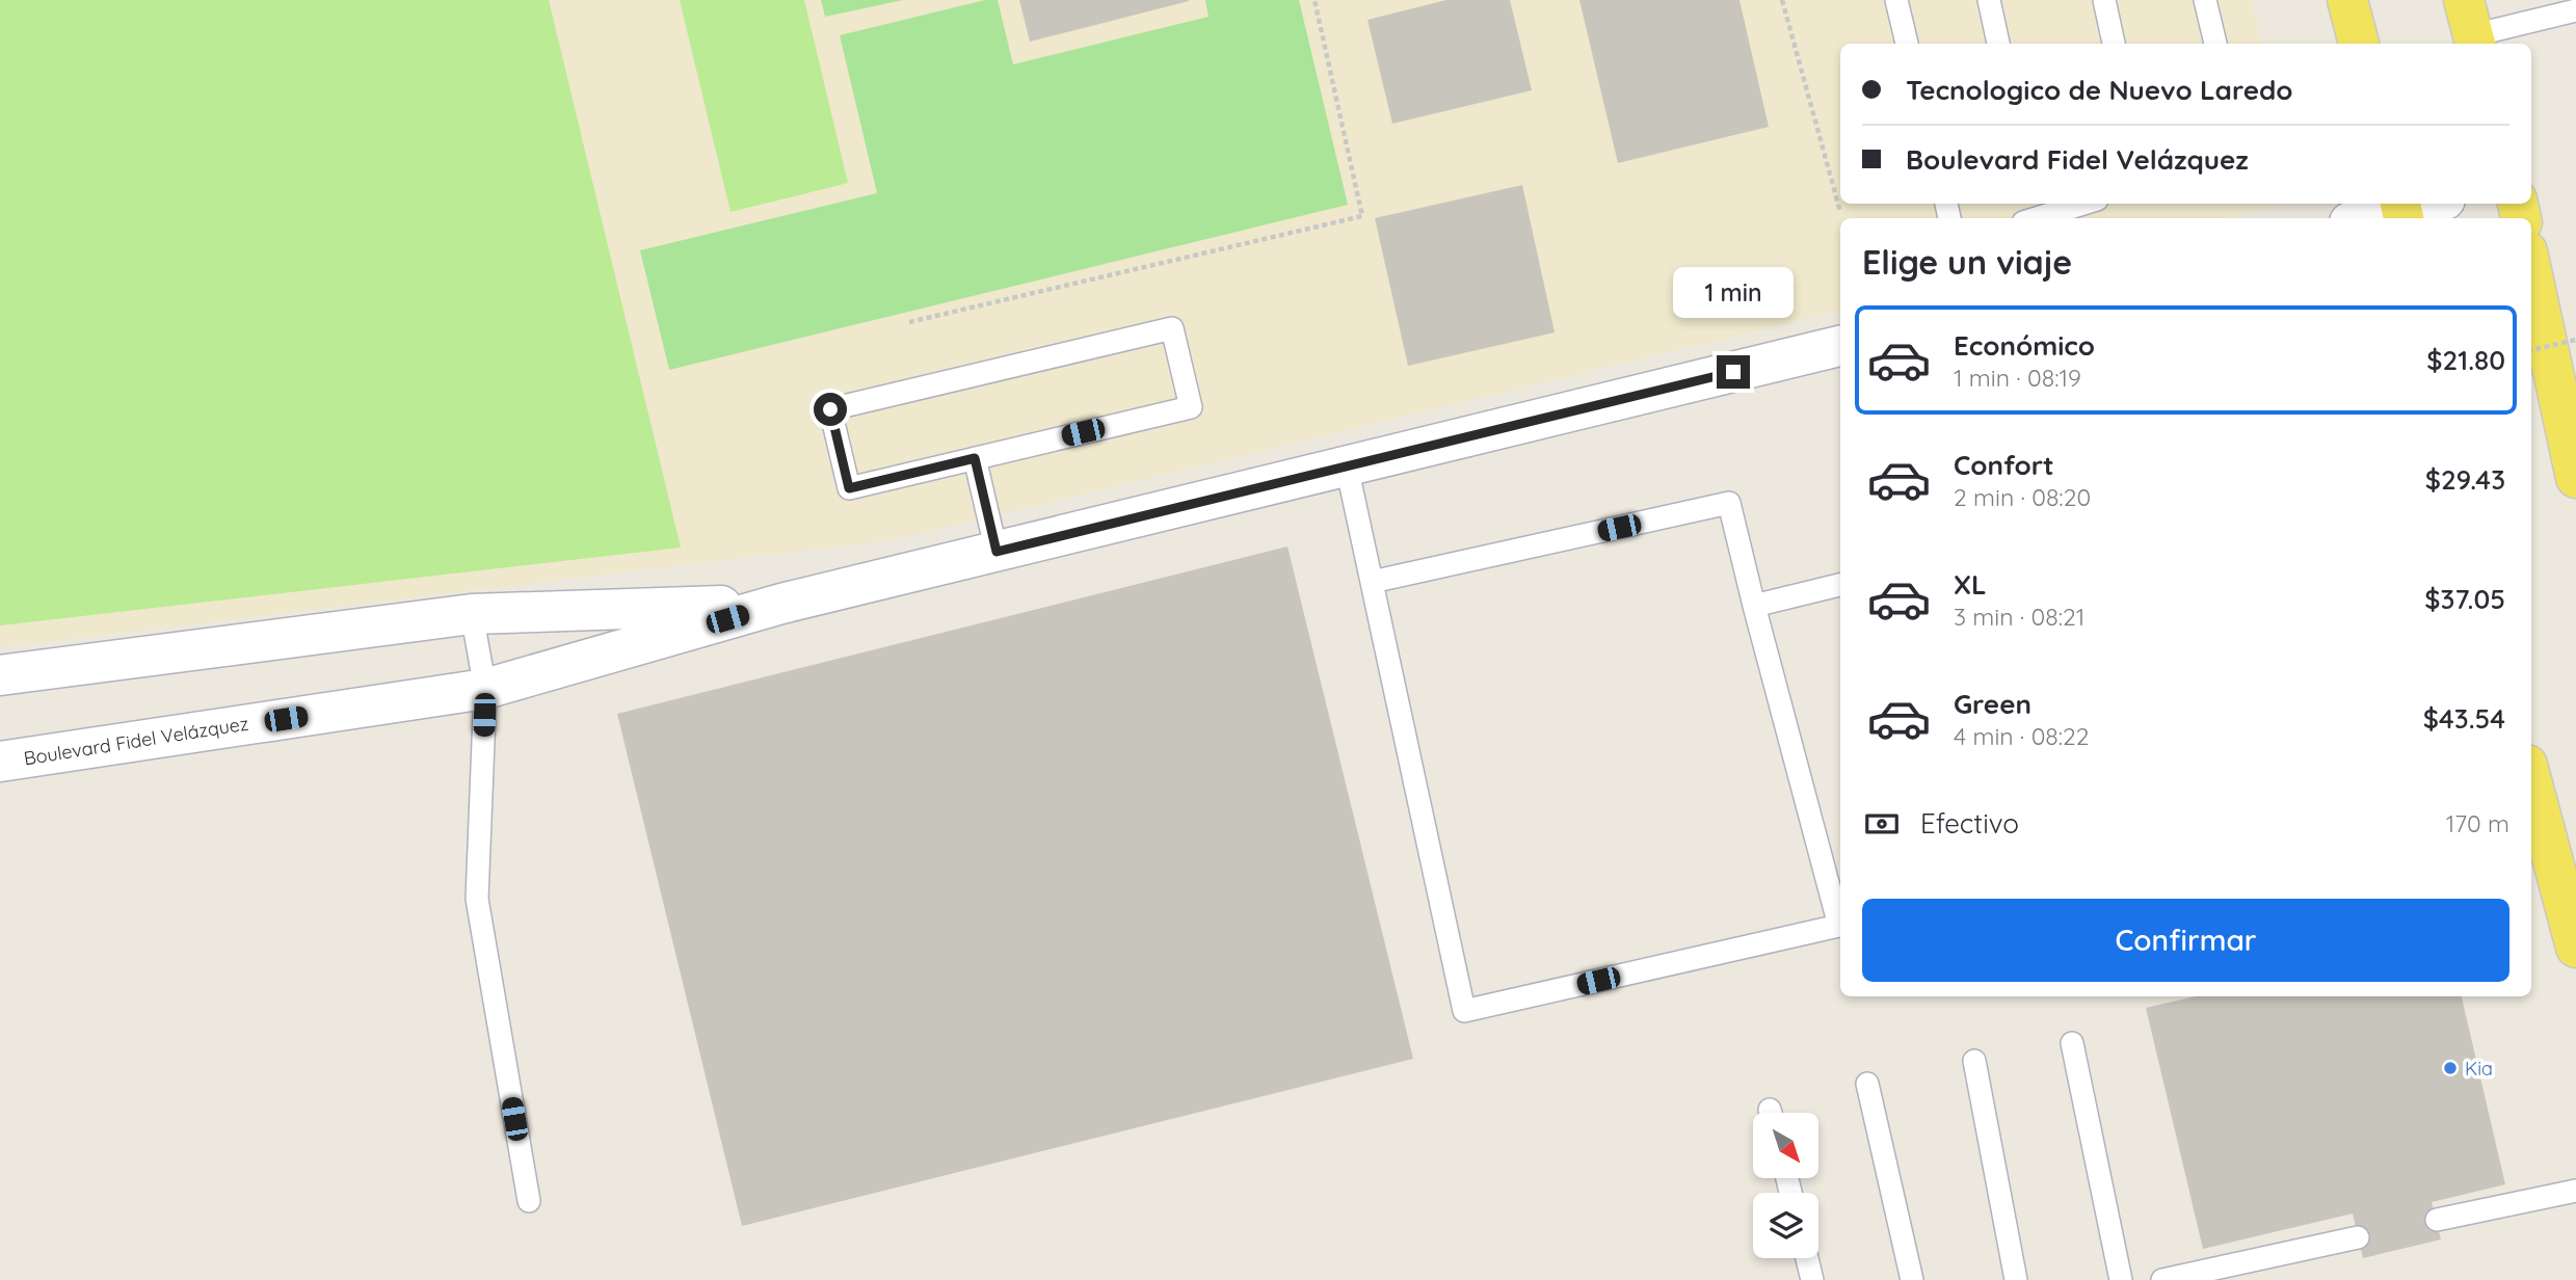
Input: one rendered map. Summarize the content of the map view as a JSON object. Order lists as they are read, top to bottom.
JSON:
{
  "streets": {
    "street": ["Boulevard Fidel Velázquez"]
  },
  "places": ["Kia"],
  "north": "bottom right",
  "page": {
    "banner": ["Tecnologico de Nuevo Laredo", "Boulevard Fidel Velázquez"],
    "heading": "Elige un viaje",
    "bubble": "1 min",
    "list": [
      {
        "name": "Económico",
        "note": "1 min · 08:19",
        "value": "$21.80"
      },
      {
        "name": "Confort",
        "note": "2 min · 08:20",
        "value": "$29.43"
      },
      {
        "name": "XL",
        "note": "3 min · 08:21",
        "value": "$37.05"
      },
      {
        "name": "Green",
        "note": "4 min · 08:22",
        "value": "$43.54"
      }
    ],
    "pay": ["Efectivo", "170 m"],
    "buttons": "Confirmar"
  }
}
